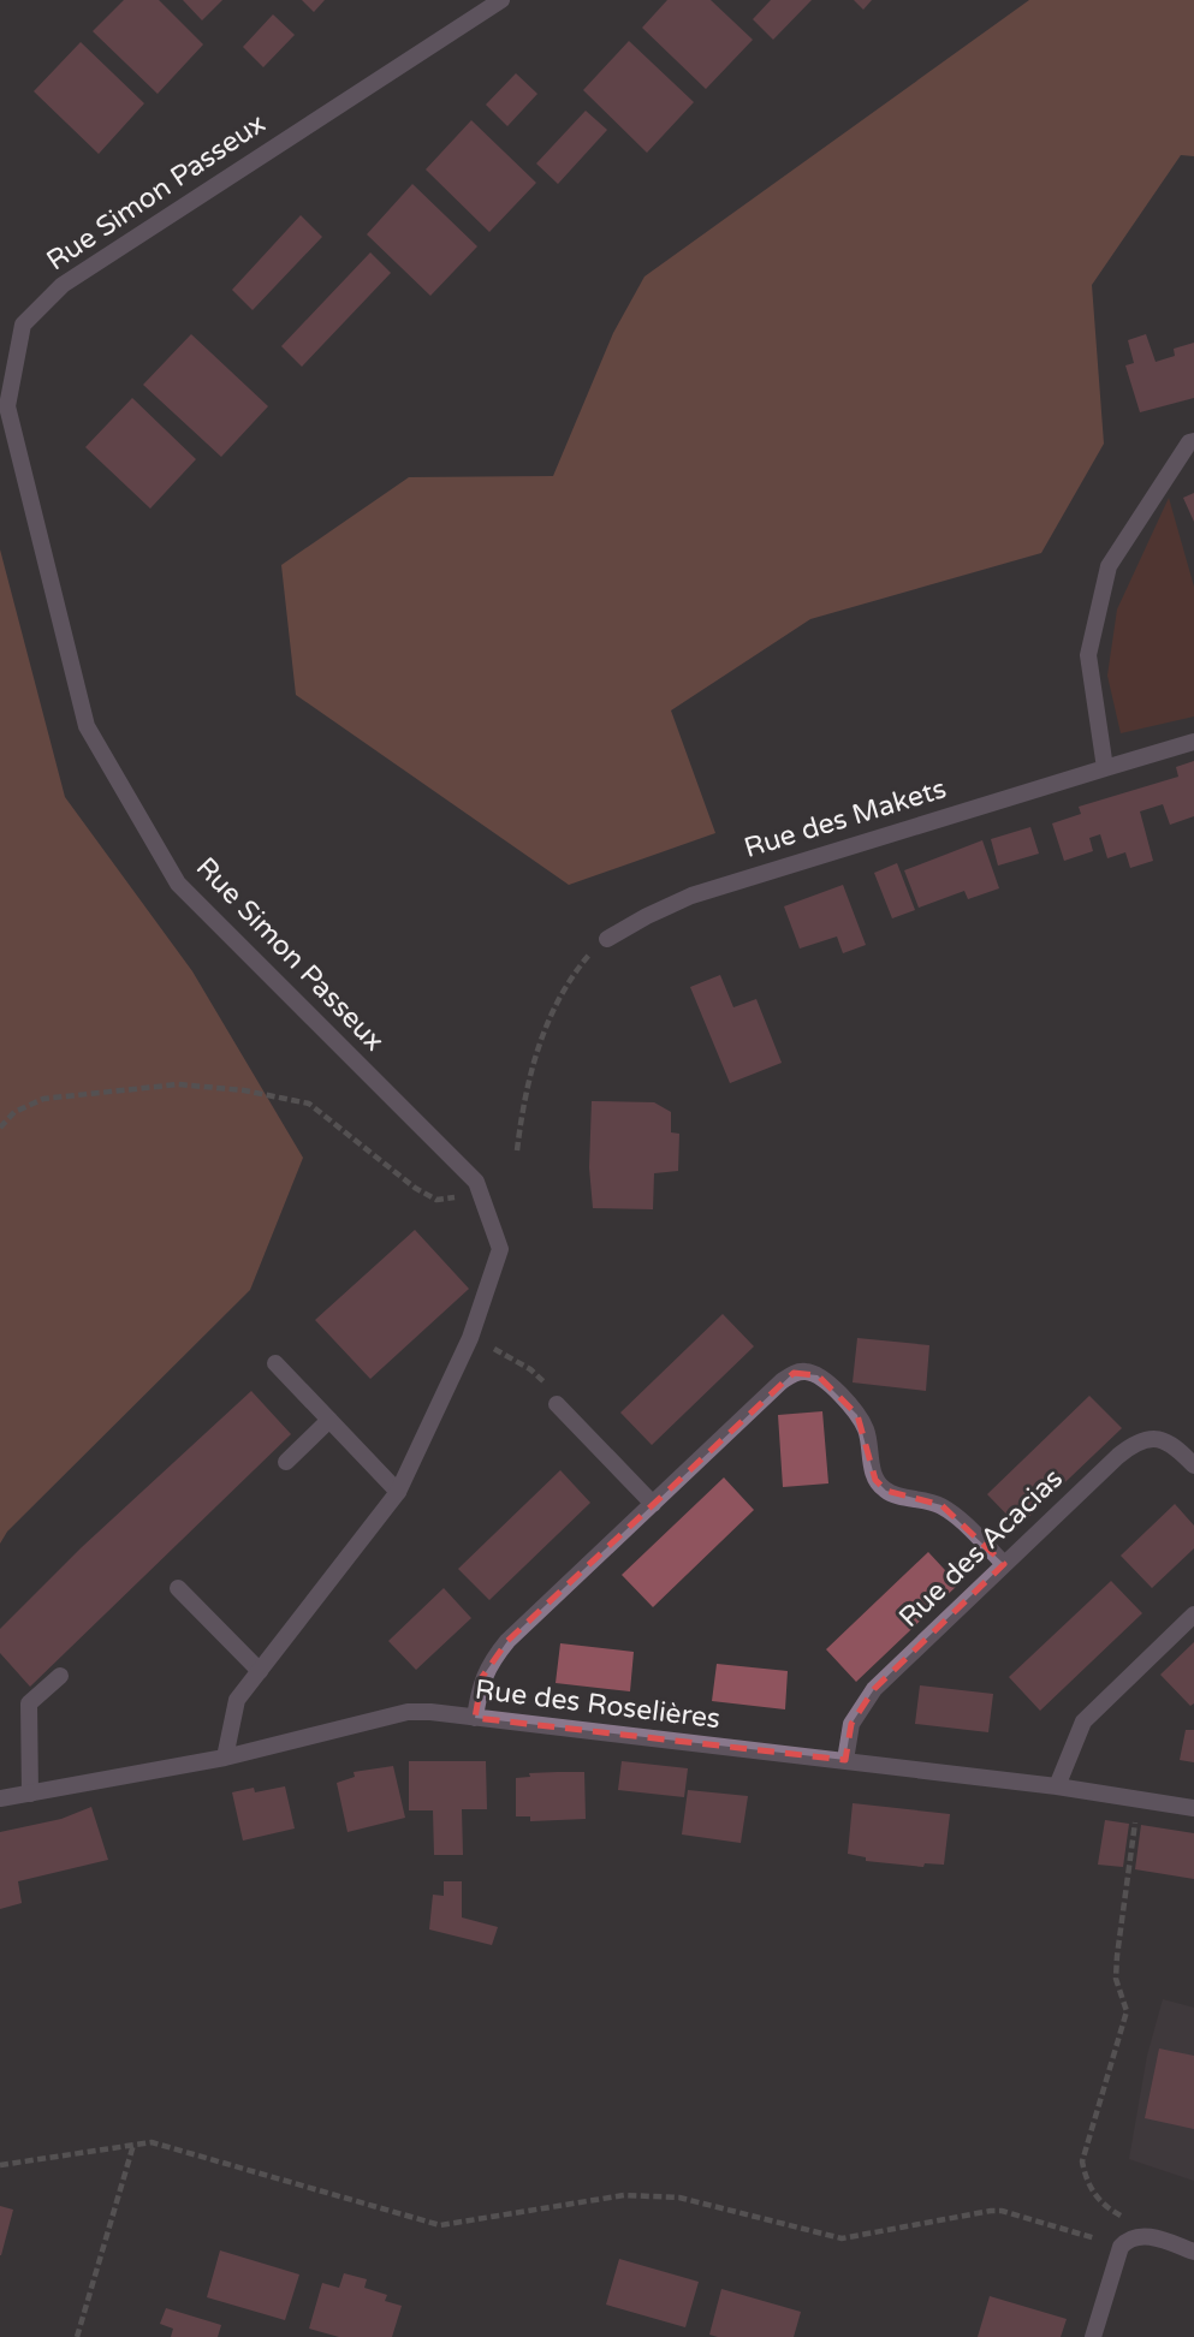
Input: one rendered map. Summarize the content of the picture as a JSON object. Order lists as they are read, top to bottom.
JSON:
{
  "streets": {
    "street": [
      "Rue Simon Passeux",
      "Rue des Makets",
      "Rue des Acacias",
      "Rue des Roselières"
    ]
  },
  "crossings": [
    ["Rue Simon Passeux", "Rue des Roselières"],
    ["Rue des Acacias", "Rue des Roselières"]
  ]
}
